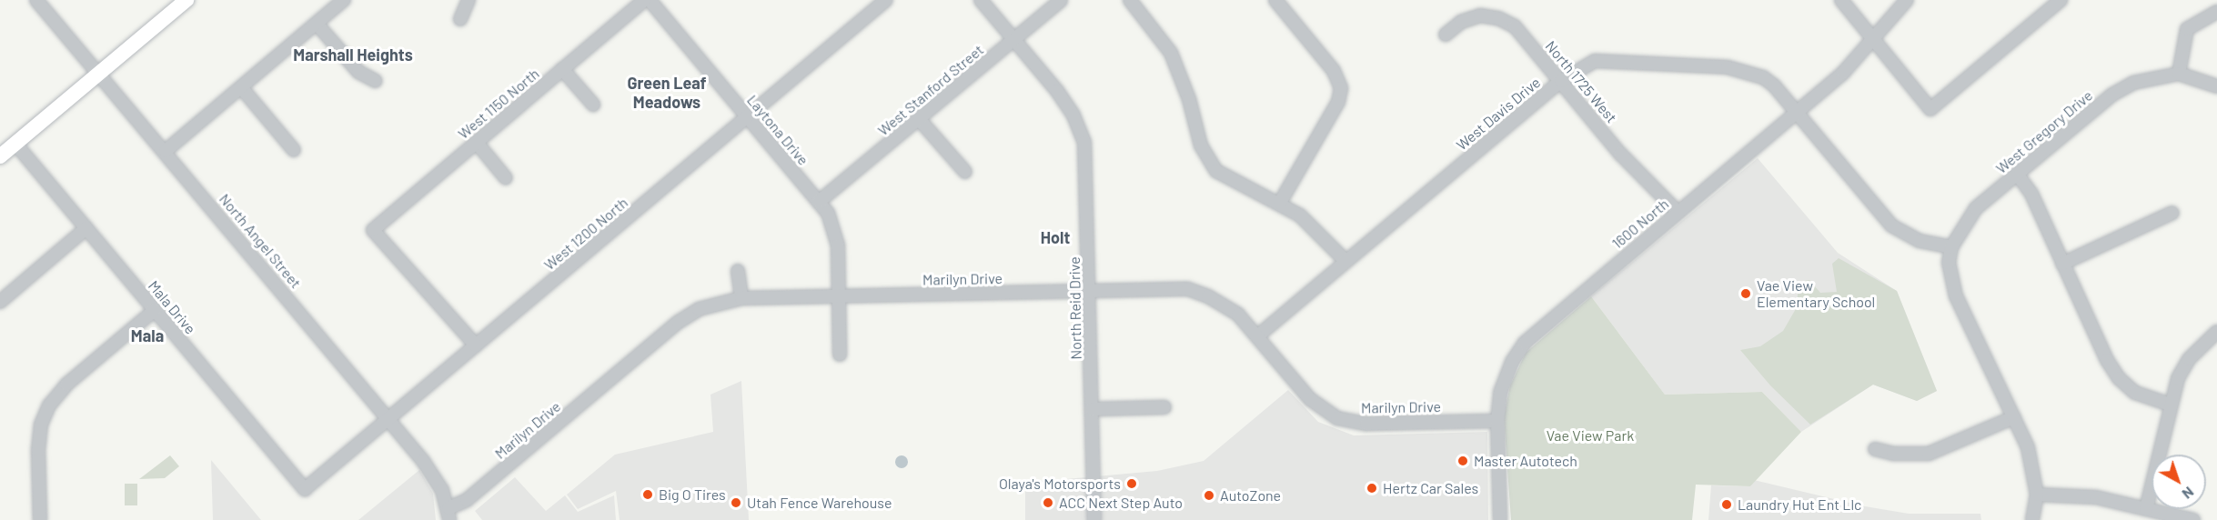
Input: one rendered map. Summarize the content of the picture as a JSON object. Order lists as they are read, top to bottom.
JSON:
{
  "streets": {
    "street": [
      "North 1725 West",
      "West Stanford Street",
      "West 1150 North",
      "West Davis Drive",
      "Laytona Drive",
      "West Gregory Drive",
      "1600 North",
      "West 1200 North",
      "North Angel Street",
      "Marilyn Drive",
      "Mala Drive",
      "North Reid Drive"
    ]
  },
  "crossings": [
    ["North 1725 West", "West Davis Drive"],
    ["North 1725 West", "1600 North"],
    ["West Stanford Street", "Laytona Drive"],
    ["West Stanford Street", "North Reid Drive"],
    ["West 1150 North", "West 1200 North"],
    ["West Davis Drive", "West Gregory Drive"],
    ["West Davis Drive", "1600 North"],
    ["West Davis Drive", "Marilyn Drive"],
    ["Laytona Drive", "West 1200 North"],
    ["Laytona Drive", "Marilyn Drive"],
    ["1600 North", "Marilyn Drive"],
    ["West 1200 North", "North Angel Street"],
    ["West 1200 North", "Mala Drive"],
    ["North Angel Street", "Marilyn Drive"],
    ["Marilyn Drive", "North Reid Drive"]
  ],
  "districts": [
    "Marshall Heights",
    "Green Leaf Meadows",
    "Holt",
    "Mala"
  ],
  "parks": ["Vae View Park"],
  "places": [
    "Vae View Elementary School",
    "Master Autotech",
    "Olaya's Motorsports",
    "Hertz Car Sales",
    "Big O Tires",
    "AutoZone",
    "Utah Fence Warehouse",
    "ACC Next Step Auto",
    "Laundry Hut Ent Llc"
  ],
  "north": "bottom right"
}
